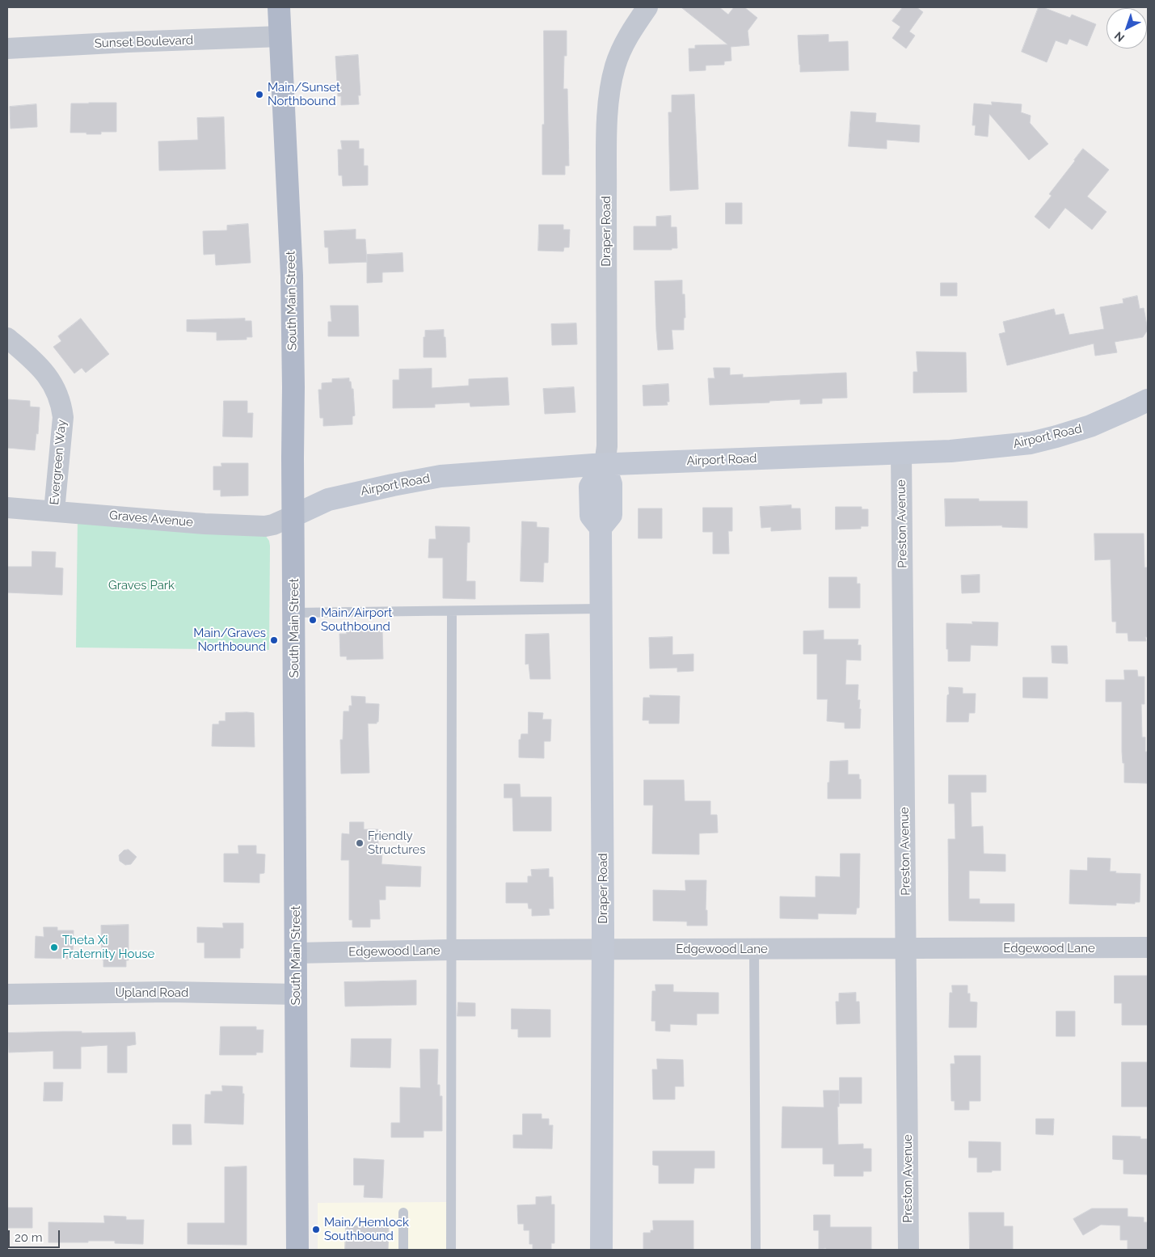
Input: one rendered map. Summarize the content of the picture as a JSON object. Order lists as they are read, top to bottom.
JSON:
{
  "streets": {
    "main road": ["South Main Street"],
    "street": [
      "Sunset Boulevard",
      "Draper Road",
      "Airport Road",
      "Evergreen Way",
      "Graves Avenue",
      "Preston Avenue",
      "Edgewood Lane",
      "Upland Road"
    ]
  },
  "crossings": [
    ["Sunset Boulevard", "South Main Street"],
    ["Draper Road", "Airport Road"],
    ["Draper Road", "Edgewood Lane"],
    ["South Main Street", "Airport Road"],
    ["South Main Street", "Graves Avenue"],
    ["South Main Street", "Edgewood Lane"],
    ["South Main Street", "Upland Road"],
    ["Airport Road", "Graves Avenue"],
    ["Airport Road", "Preston Avenue"],
    ["Evergreen Way", "Graves Avenue"],
    ["Preston Avenue", "Edgewood Lane"]
  ],
  "parks": ["Graves Park"],
  "places": [
    "Main/Sunset Northbound",
    "Main/Airport Southbound",
    "Main/Graves Northbound",
    "Friendly Structures",
    "Theta Xi Fraternity House",
    "Main/Hemlock Southbound"
  ],
  "scale_bar": "20 m",
  "north": "bottom left"
}
